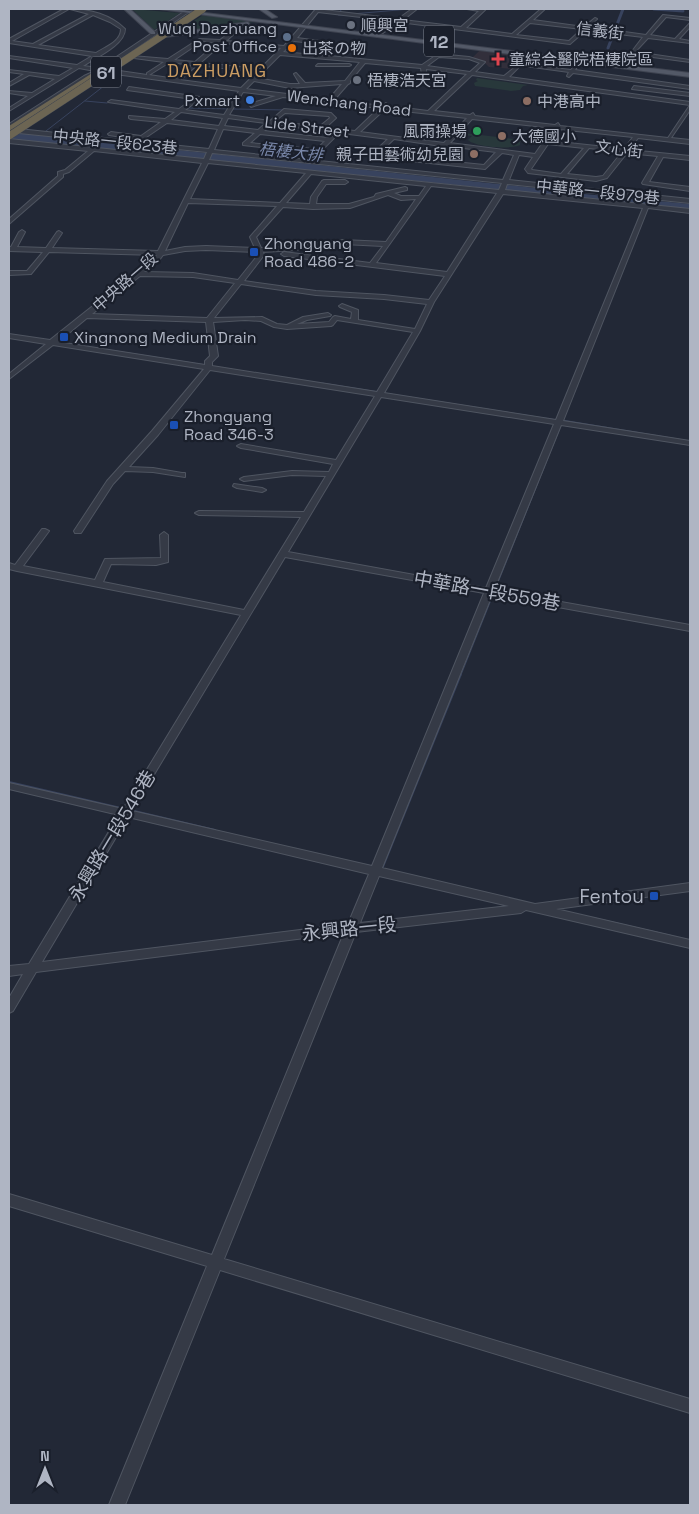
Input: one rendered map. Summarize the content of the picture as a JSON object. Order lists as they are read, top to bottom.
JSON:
{
  "streets": {
    "highway": ["61"],
    "main road": ["12"],
    "street": [
      "信義街",
      "Wenchang Road",
      "Lide Street",
      "中央路一段623巷",
      "文心街",
      "中華路一段979巷",
      "中央路一段",
      "中華路一段559巷",
      "永興路一段546巷",
      "永興路一段"
    ]
  },
  "crossings": [
    ["12", "61"],
    ["12", "中央路一段"],
    ["61", "中央路一段623巷"],
    ["Wenchang Road", "中央路一段"],
    ["Lide Street", "中央路一段"],
    ["Lide Street", "永興路一段546巷"],
    ["中央路一段623巷", "中央路一段"],
    ["中華路一段979巷", "永興路一段546巷"],
    ["中華路一段559巷", "永興路一段546巷"],
    ["永興路一段546巷", "永興路一段"]
  ],
  "districts": ["DAZHUANG"],
  "water": ["梧棲大排"],
  "places": {
    "other": [
      "順興宮",
      "Wuqi Dazhuang Post Office",
      "出茶の物",
      "梧棲浩天宮",
      "Pxmart",
      "中港高中",
      "風雨操場",
      "大德國小",
      "親子田藝術幼兒園"
    ],
    "health": ["童綜合醫院梧棲院區"],
    "transit": [
      "Zhongyang Road 486-2",
      "Xingnong Medium Drain",
      "Zhongyang Road 346-3",
      "Fentou"
    ]
  },
  "north": "top"
}
